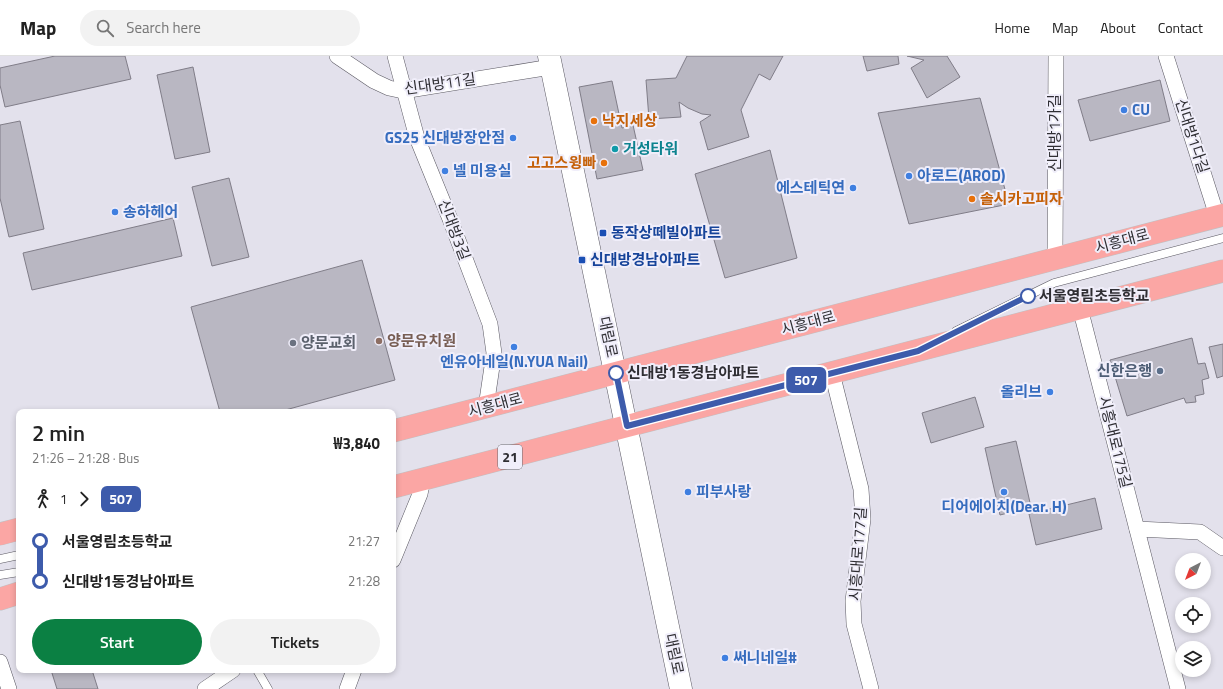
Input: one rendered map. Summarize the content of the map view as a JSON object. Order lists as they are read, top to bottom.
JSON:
{
  "streets": {
    "main road": ["시흥대로", "대림로", "21"],
    "street": [
      "신대방11길",
      "신대방1가길",
      "신대방1다길",
      "신대방3길",
      "시흥대로175길",
      "시흥대로177길"
    ]
  },
  "crossings": [
    ["신대방11길", "신대방3길"],
    ["신대방11길", "대림로"],
    ["신대방1가길", "시흥대로"],
    ["신대방1다길", "시흥대로"],
    ["신대방3길", "시흥대로"],
    ["시흥대로", "대림로"],
    ["대림로", "21"],
    ["시흥대로175길", "21"],
    ["21", "시흥대로177길"]
  ],
  "places": {
    "other": [
      "CU",
      "낙지세상",
      "GS25 신대방장안점",
      "거성타워",
      "고고스윙빠",
      "넬 미용실",
      "아로드(AROD)",
      "에스테틱연",
      "솔시카고피자",
      "송하헤어",
      "서울영림초등학교",
      "양문유치원",
      "양문교회",
      "엔유아네일(N.YUA Nail)",
      "신한은행",
      "신대방1동경남아파트",
      "올리브",
      "피부사랑",
      "디어에이치(Dear. H)",
      "써니네일#"
    ],
    "transit": ["동작상떼빌아파트", "신대방경남아파트"]
  },
  "lines": ["bus line 507"],
  "north": "bottom left",
  "page": {
    "header": "Map",
    "search": "Search here",
    "nav": [
      "Home",
      "Map",
      "About",
      "Contact"
    ],
    "on_map": "507",
    "heading": ["2 min", "21:26 – 21:28 · Bus", "₩3,840"],
    "legs": ["1", "507"],
    "list": [
      {
        "name": "서울영림초등학교",
        "value": "21:27"
      },
      {
        "name": "신대방1동경남아파트",
        "value": "21:28"
      }
    ],
    "buttons": ["Start", "Tickets"]
  }
}
